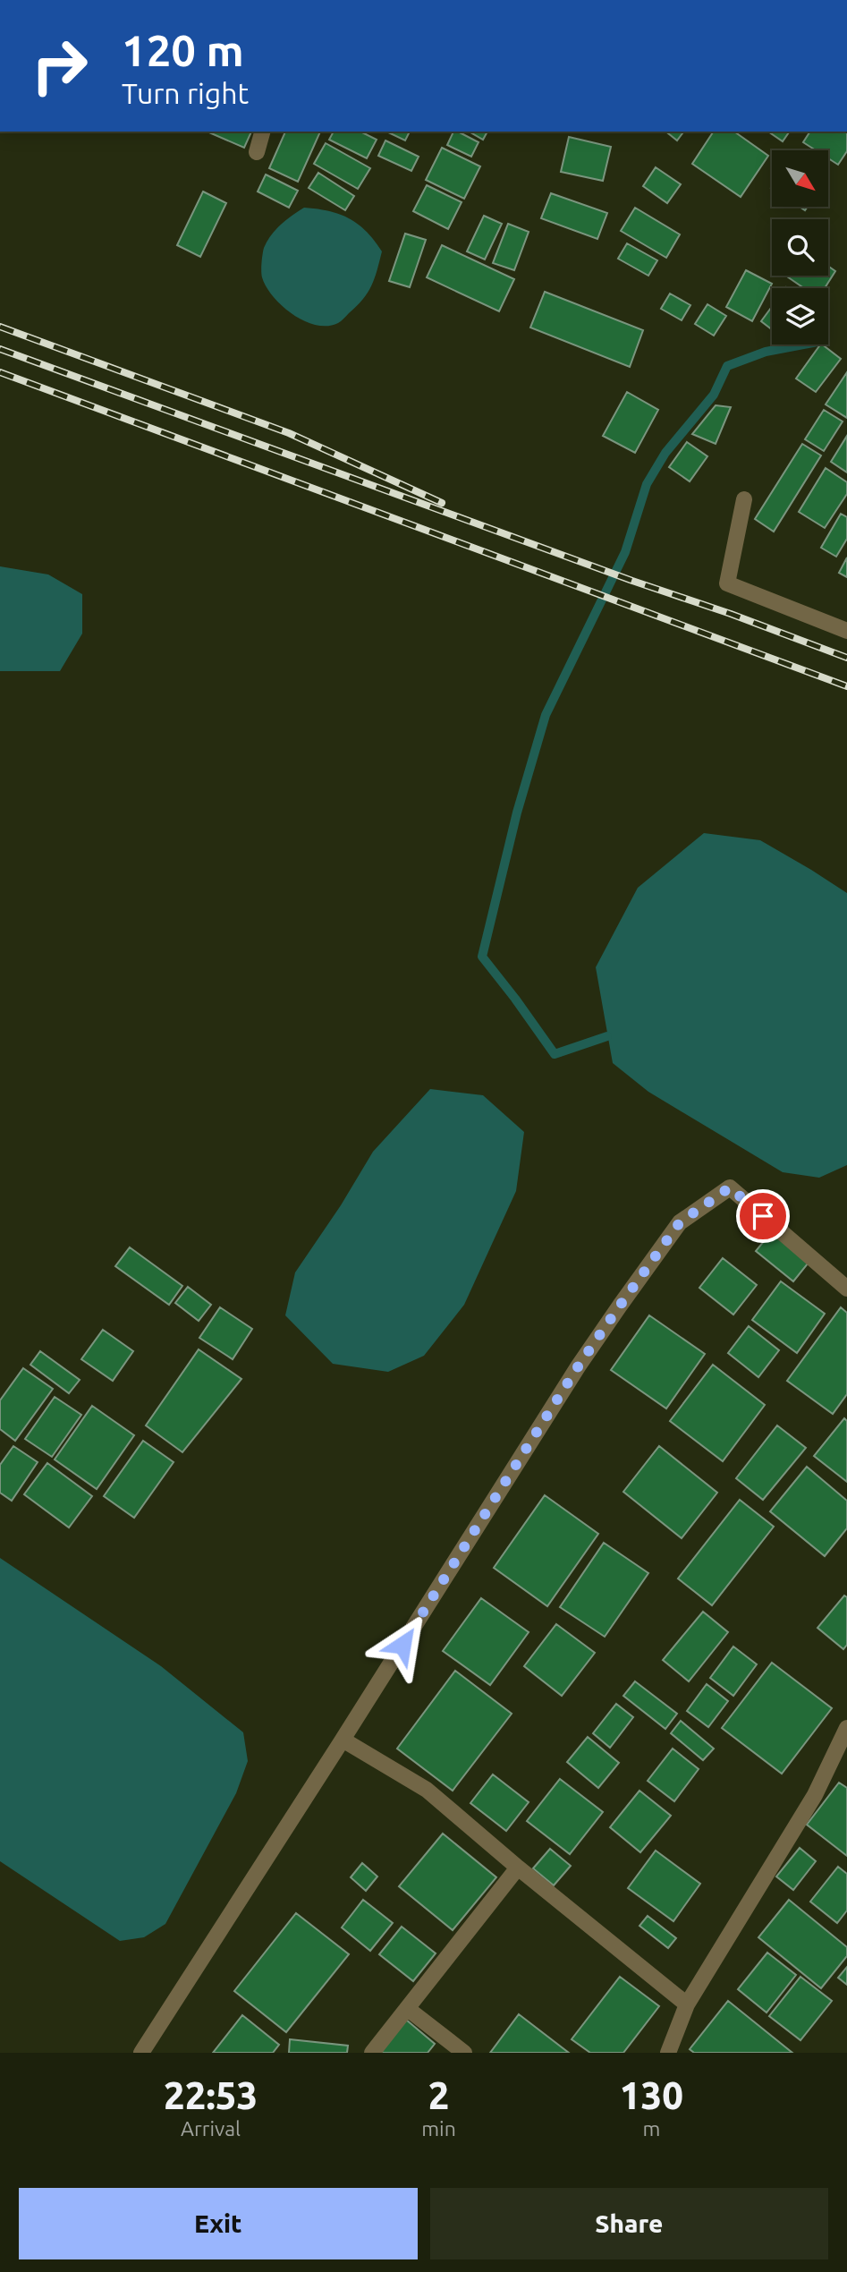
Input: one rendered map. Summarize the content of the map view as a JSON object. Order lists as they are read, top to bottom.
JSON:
{
  "north": "bottom right",
  "page": {
    "turn": ["120 m", "Turn right"],
    "eta": [
      "22:53",
      "Arrival",
      "2",
      "min",
      "130",
      "m"
    ],
    "buttons": ["Exit", "Share"]
  }
}
